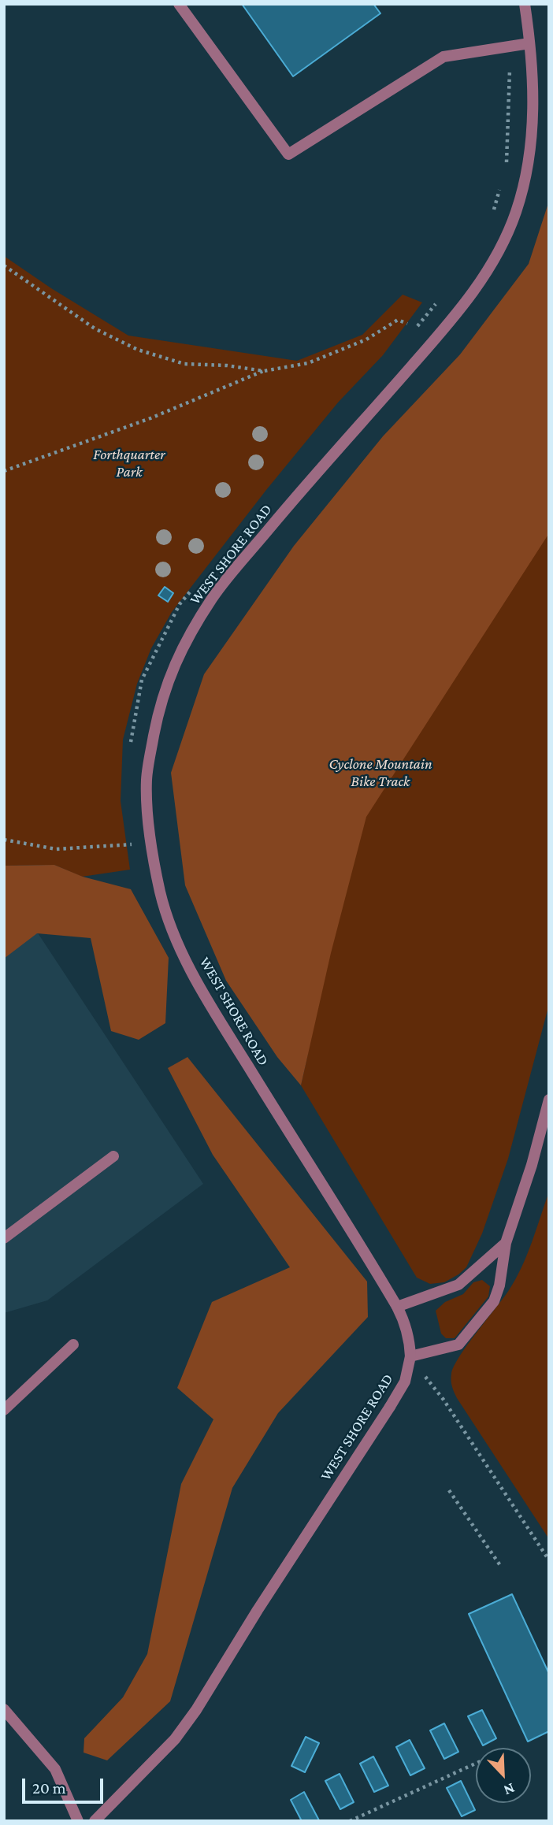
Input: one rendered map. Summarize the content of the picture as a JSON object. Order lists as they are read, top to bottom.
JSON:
{
  "streets": {
    "street": ["WEST SHORE ROAD"]
  },
  "parks": ["Forthquarter Park", "Cyclone Mountain Bike Track"],
  "scale_bar": "20 m",
  "north": "bottom right"
}
